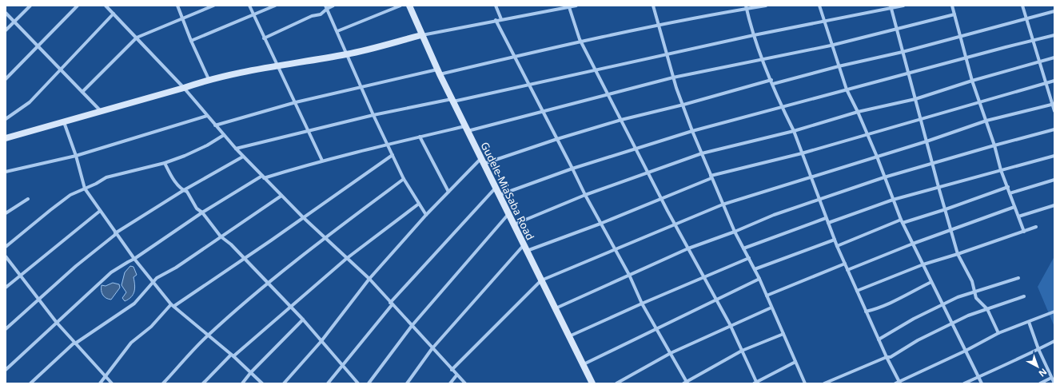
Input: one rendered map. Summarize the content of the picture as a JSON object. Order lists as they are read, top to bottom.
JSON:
{
  "streets": {
    "main road": ["Gudele-MiaSaba Road"]
  },
  "north": "bottom right"
}
